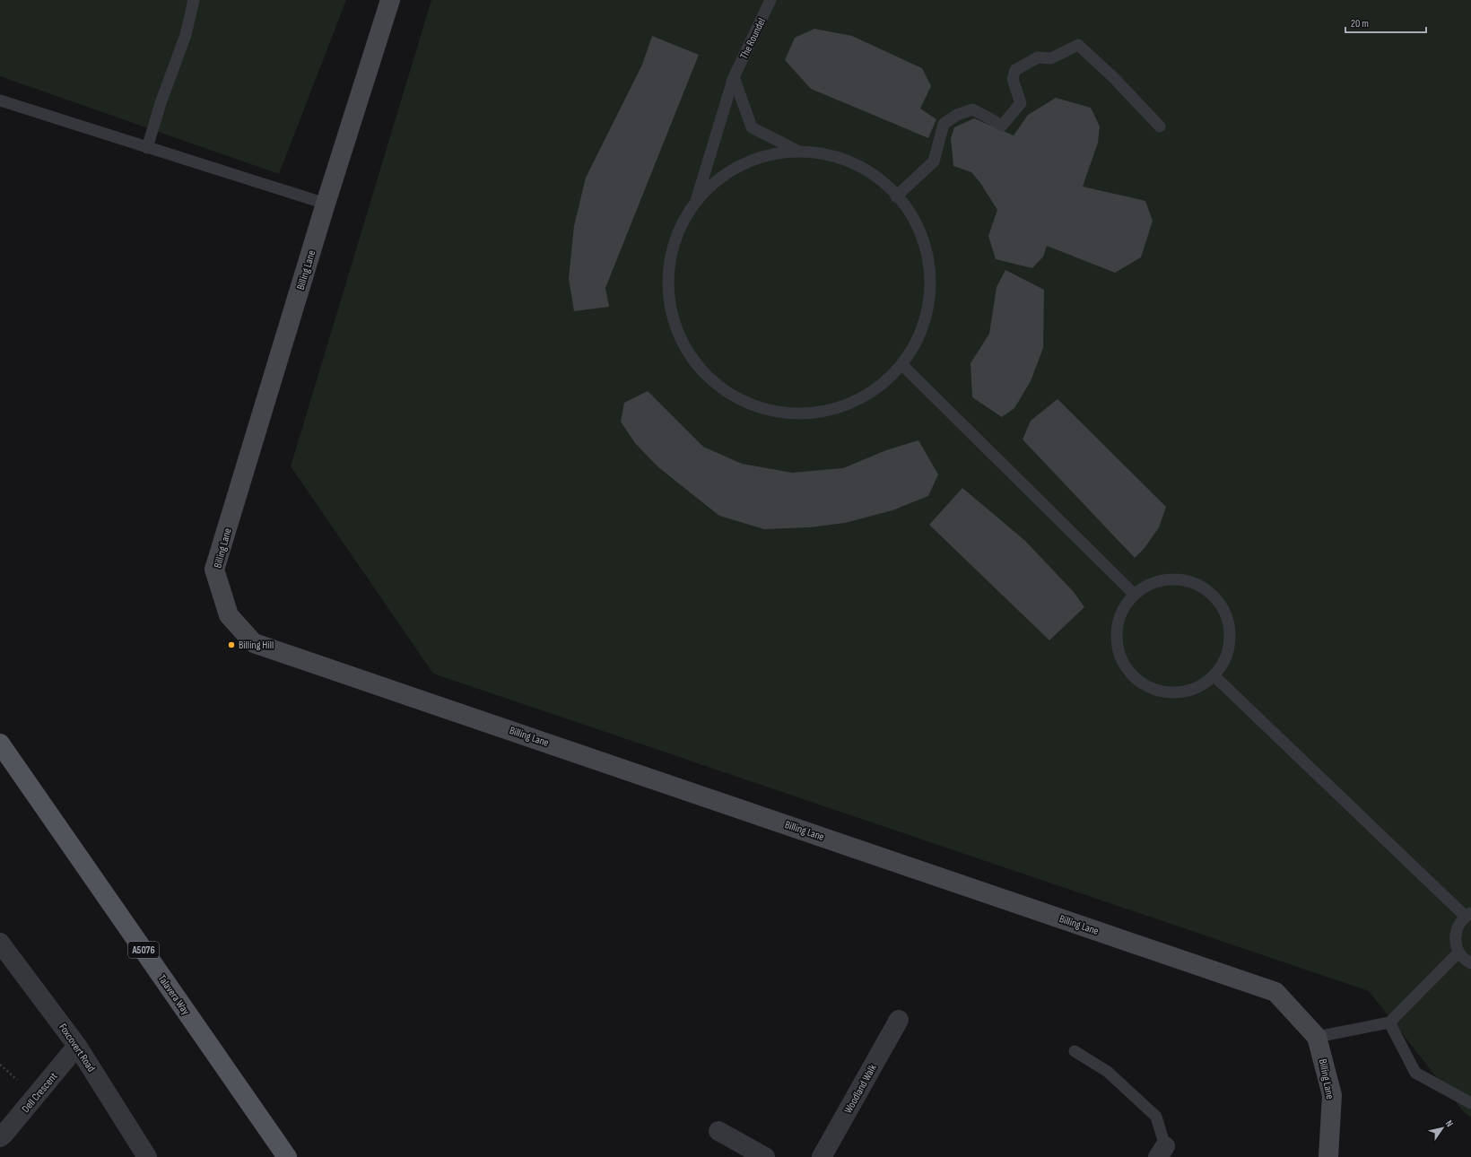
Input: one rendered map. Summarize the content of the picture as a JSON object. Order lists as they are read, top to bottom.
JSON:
{
  "streets": {
    "main road": ["A5076", "Talavera Way"],
    "street": [
      "Billing Lane",
      "Foxcovert Road",
      "Woodland Walk",
      "Dell Crescent"
    ],
    "lane": ["The Roundel"]
  },
  "crossings": [
    ["Foxcovert Road", "Dell Crescent"]
  ],
  "places": ["Billing Hill"],
  "scale_bar": "20 m",
  "north": "top right"
}
